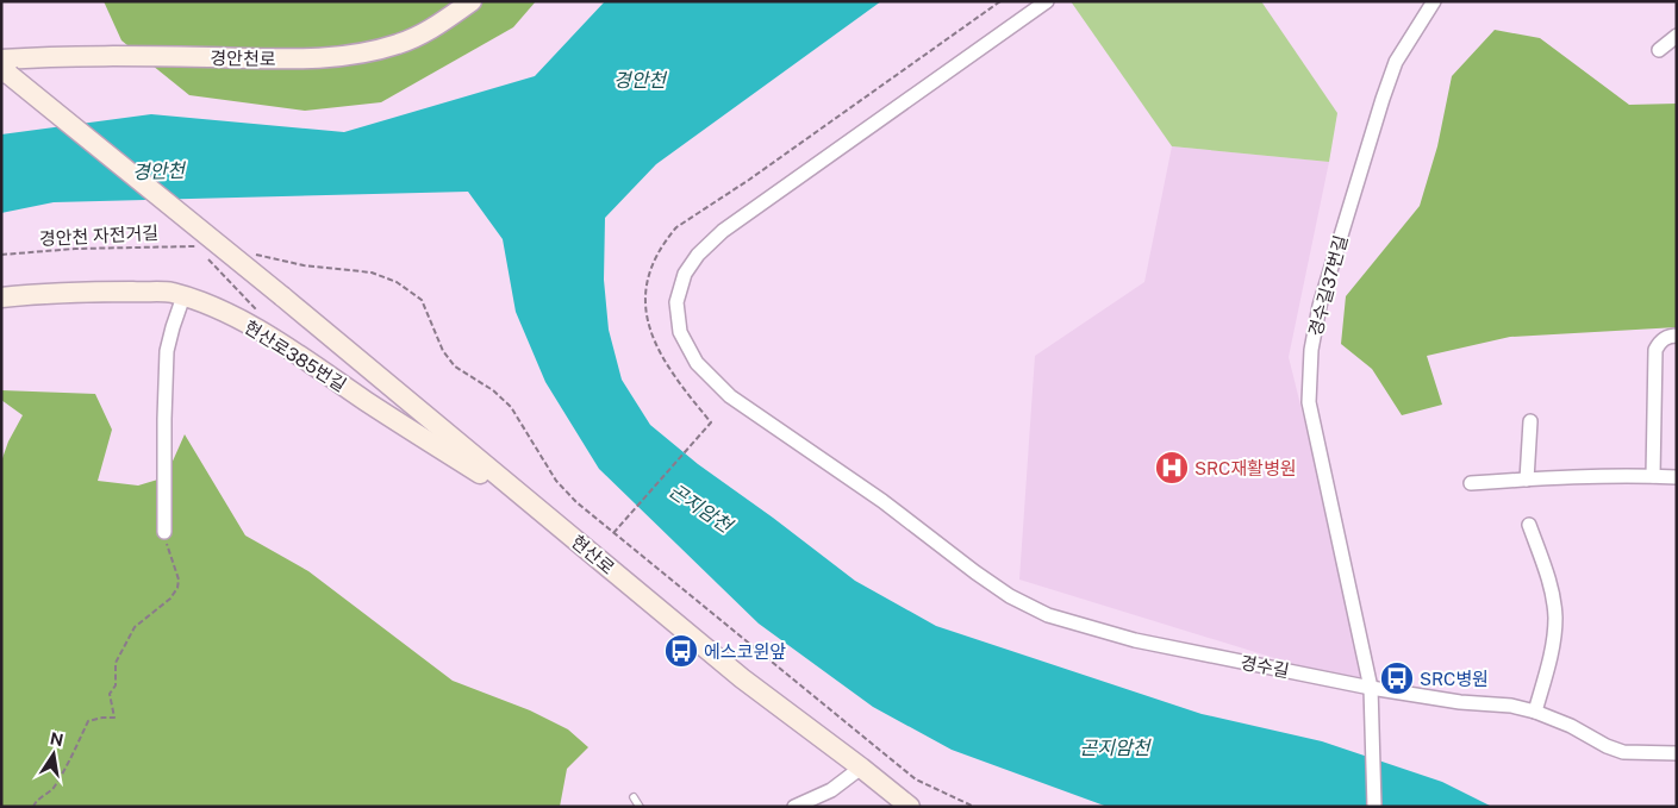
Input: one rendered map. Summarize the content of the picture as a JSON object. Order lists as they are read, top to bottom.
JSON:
{
  "streets": {
    "street": [
      "경안천로",
      "경수길37번길",
      "현산로385번길",
      "현산로",
      "경수길"
    ],
    "path": ["경안천 자전거길"]
  },
  "crossings": [
    ["경안천로", "현산로"],
    ["경수길37번길", "경수길"],
    ["현산로385번길", "현산로"]
  ],
  "water": ["경안천", "곤지암천"],
  "places": {
    "hospital": ["SRC재활병원"],
    "bus stop": ["에스코윈앞", "SRC병원"]
  },
  "north": "top"
}
